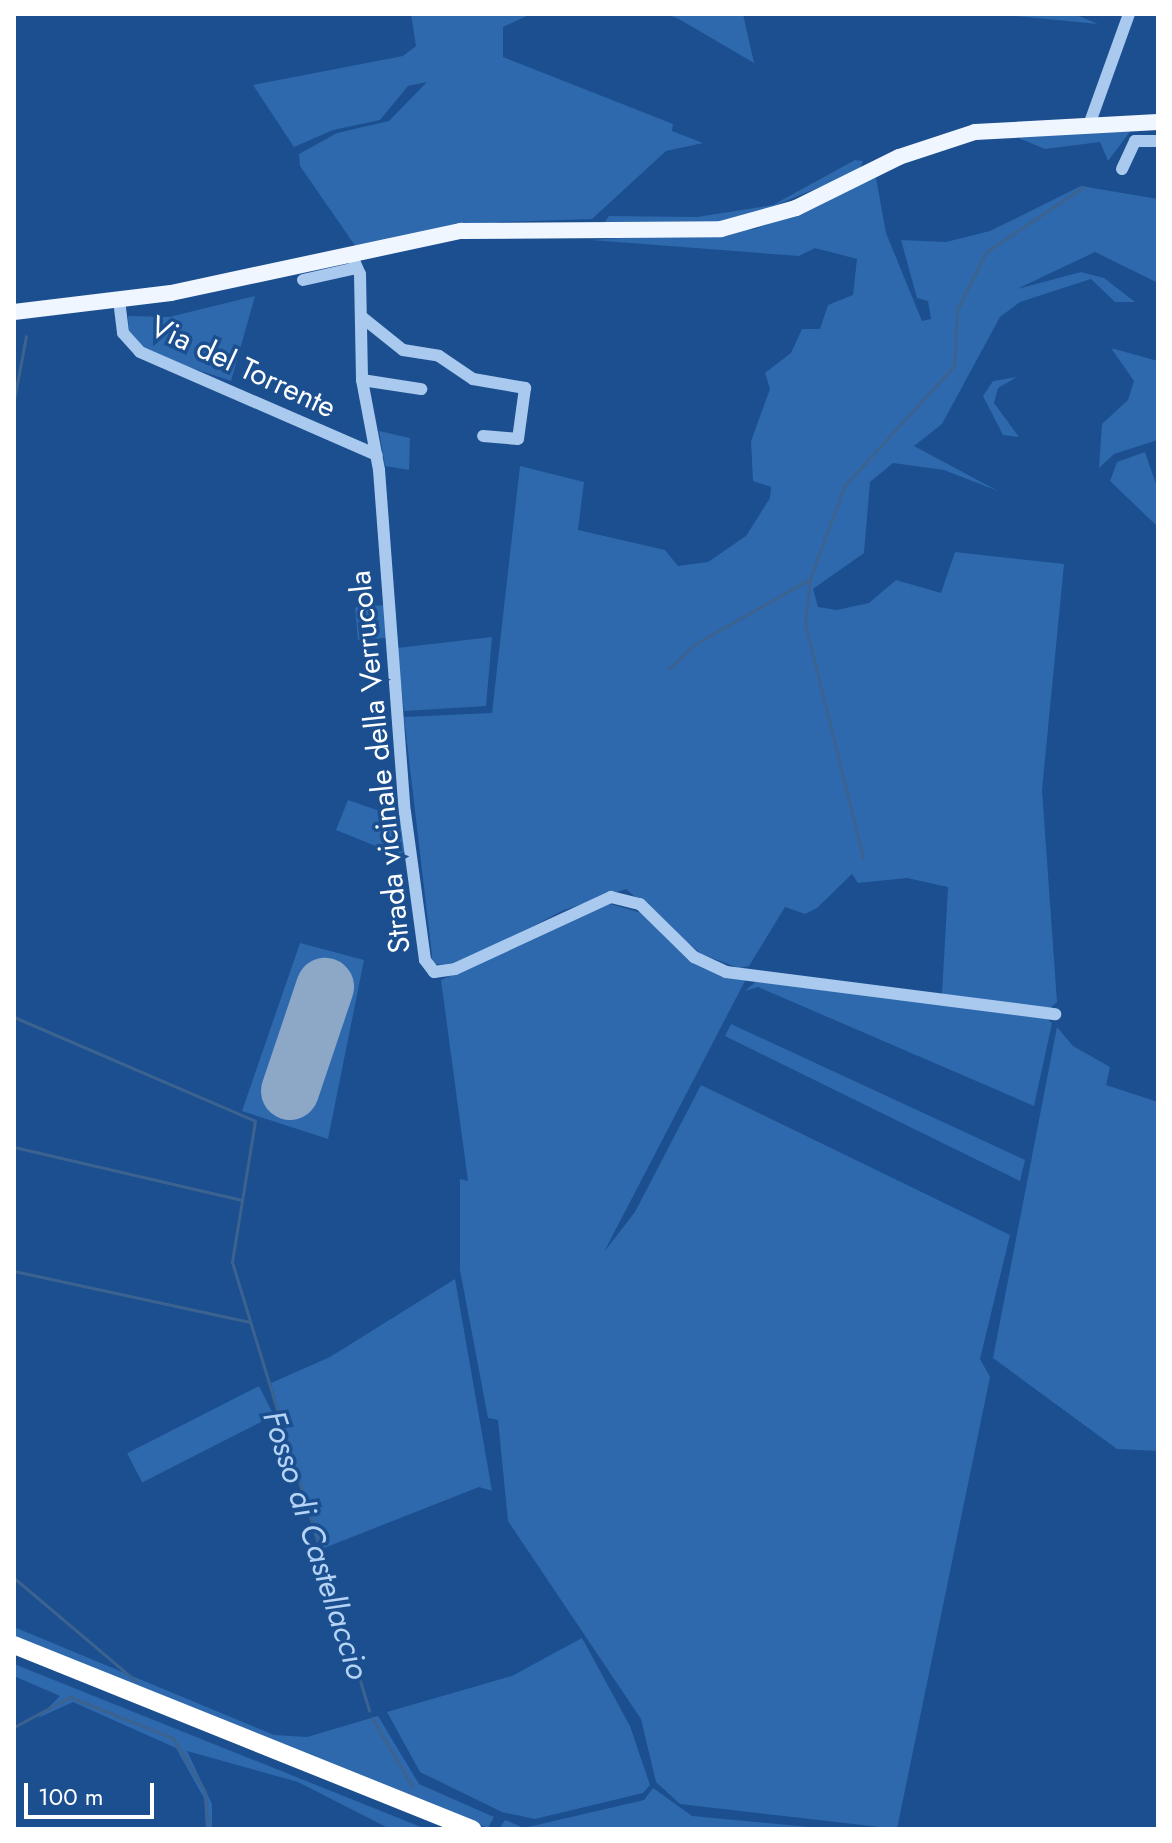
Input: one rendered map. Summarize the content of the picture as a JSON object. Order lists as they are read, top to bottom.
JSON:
{
  "streets": {
    "street": ["Via del Torrente", "Strada vicinale della Verrucola"]
  },
  "crossings": [
    ["Via del Torrente", "Strada vicinale della Verrucola"]
  ],
  "water": ["Fosso di Castellaccio"],
  "scale_bar": "100 m"
}
